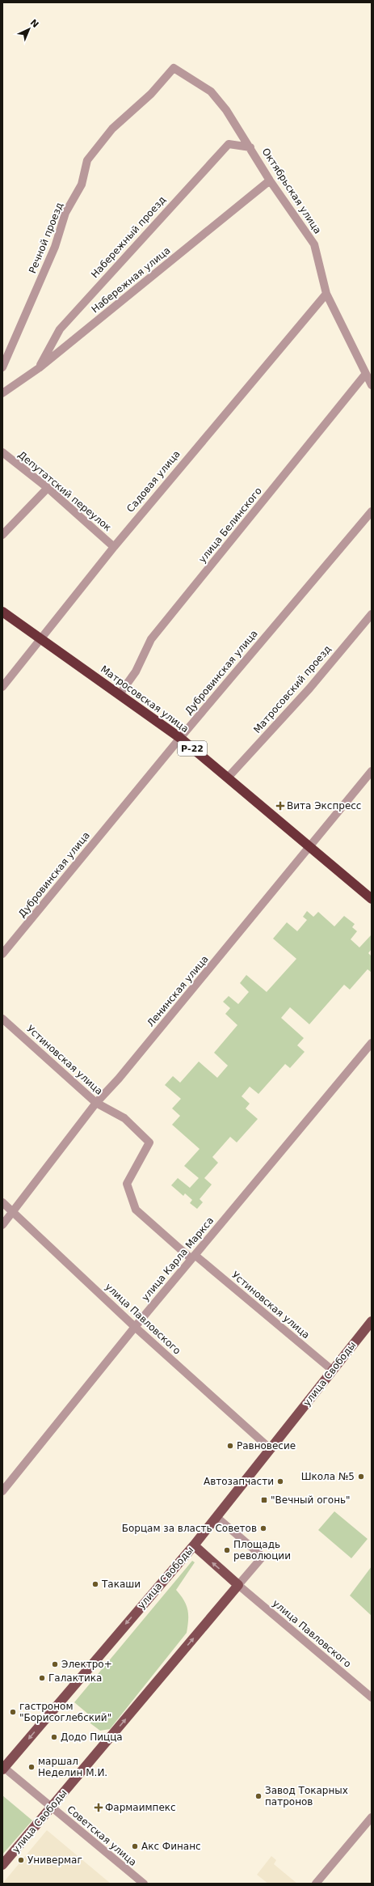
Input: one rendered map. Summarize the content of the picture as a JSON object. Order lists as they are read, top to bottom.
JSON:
{
  "streets": {
    "highway": ["Матросовская улица", "Р-22"],
    "main road": ["улица Свободы"],
    "street": [
      "Октябрьская улица",
      "Набережный проезд",
      "Речной проезд",
      "Набережная улица",
      "Садовая улица",
      "Депутатский переулок",
      "улица Белинского",
      "Дубровинская улица",
      "Матросовский проезд",
      "Ленинская улица",
      "Устиновская улица",
      "улица Карла Маркса",
      "улица Павловского",
      "Советская улица"
    ]
  },
  "crossings": [
    ["Октябрьская улица", "Набережный проезд"],
    ["Октябрьская улица", "Речной проезд"],
    ["Октябрьская улица", "Набережная улица"],
    ["Октябрьская улица", "Садовая улица"],
    ["Октябрьская улица", "улица Белинского"],
    ["Набережный проезд", "Набережная улица"],
    ["Садовая улица", "Депутатский переулок"],
    ["Садовая улица", "Матросовская улица"],
    ["улица Белинского", "Матросовская улица"],
    ["Дубровинская улица", "Матросовская улица"],
    ["Матросовский проезд", "Матросовская улица"],
    ["Матросовская улица", "Ленинская улица"],
    ["Ленинская улица", "Устиновская улица"],
    ["Ленинская улица", "улица Павловского"],
    ["Устиновская улица", "улица Карла Маркса"],
    ["Устиновская улица", "улица Свободы"],
    ["улица Карла Маркса", "улица Павловского"],
    ["улица Павловского", "улица Свободы"],
    ["улица Свободы", "Советская улица"]
  ],
  "places": {
    "health": ["Вита Экспресс", "Фармаимпекс"],
    "other": [
      "Равновесие",
      "Школа №5",
      "Автозапчасти",
      "Борцам за власть Советов",
      "Площадь революции",
      "Такаши",
      "Электро+",
      "Галактика",
      "гастроном \"Борисоглебский\"",
      "Додо Пицца",
      "маршал Неделин М.И.",
      "Завод Токарных патронов",
      "Акс Финанс",
      "Универмаг"
    ],
    "transit": ["\"Вечный огонь\""]
  },
  "north": "top right"
}
